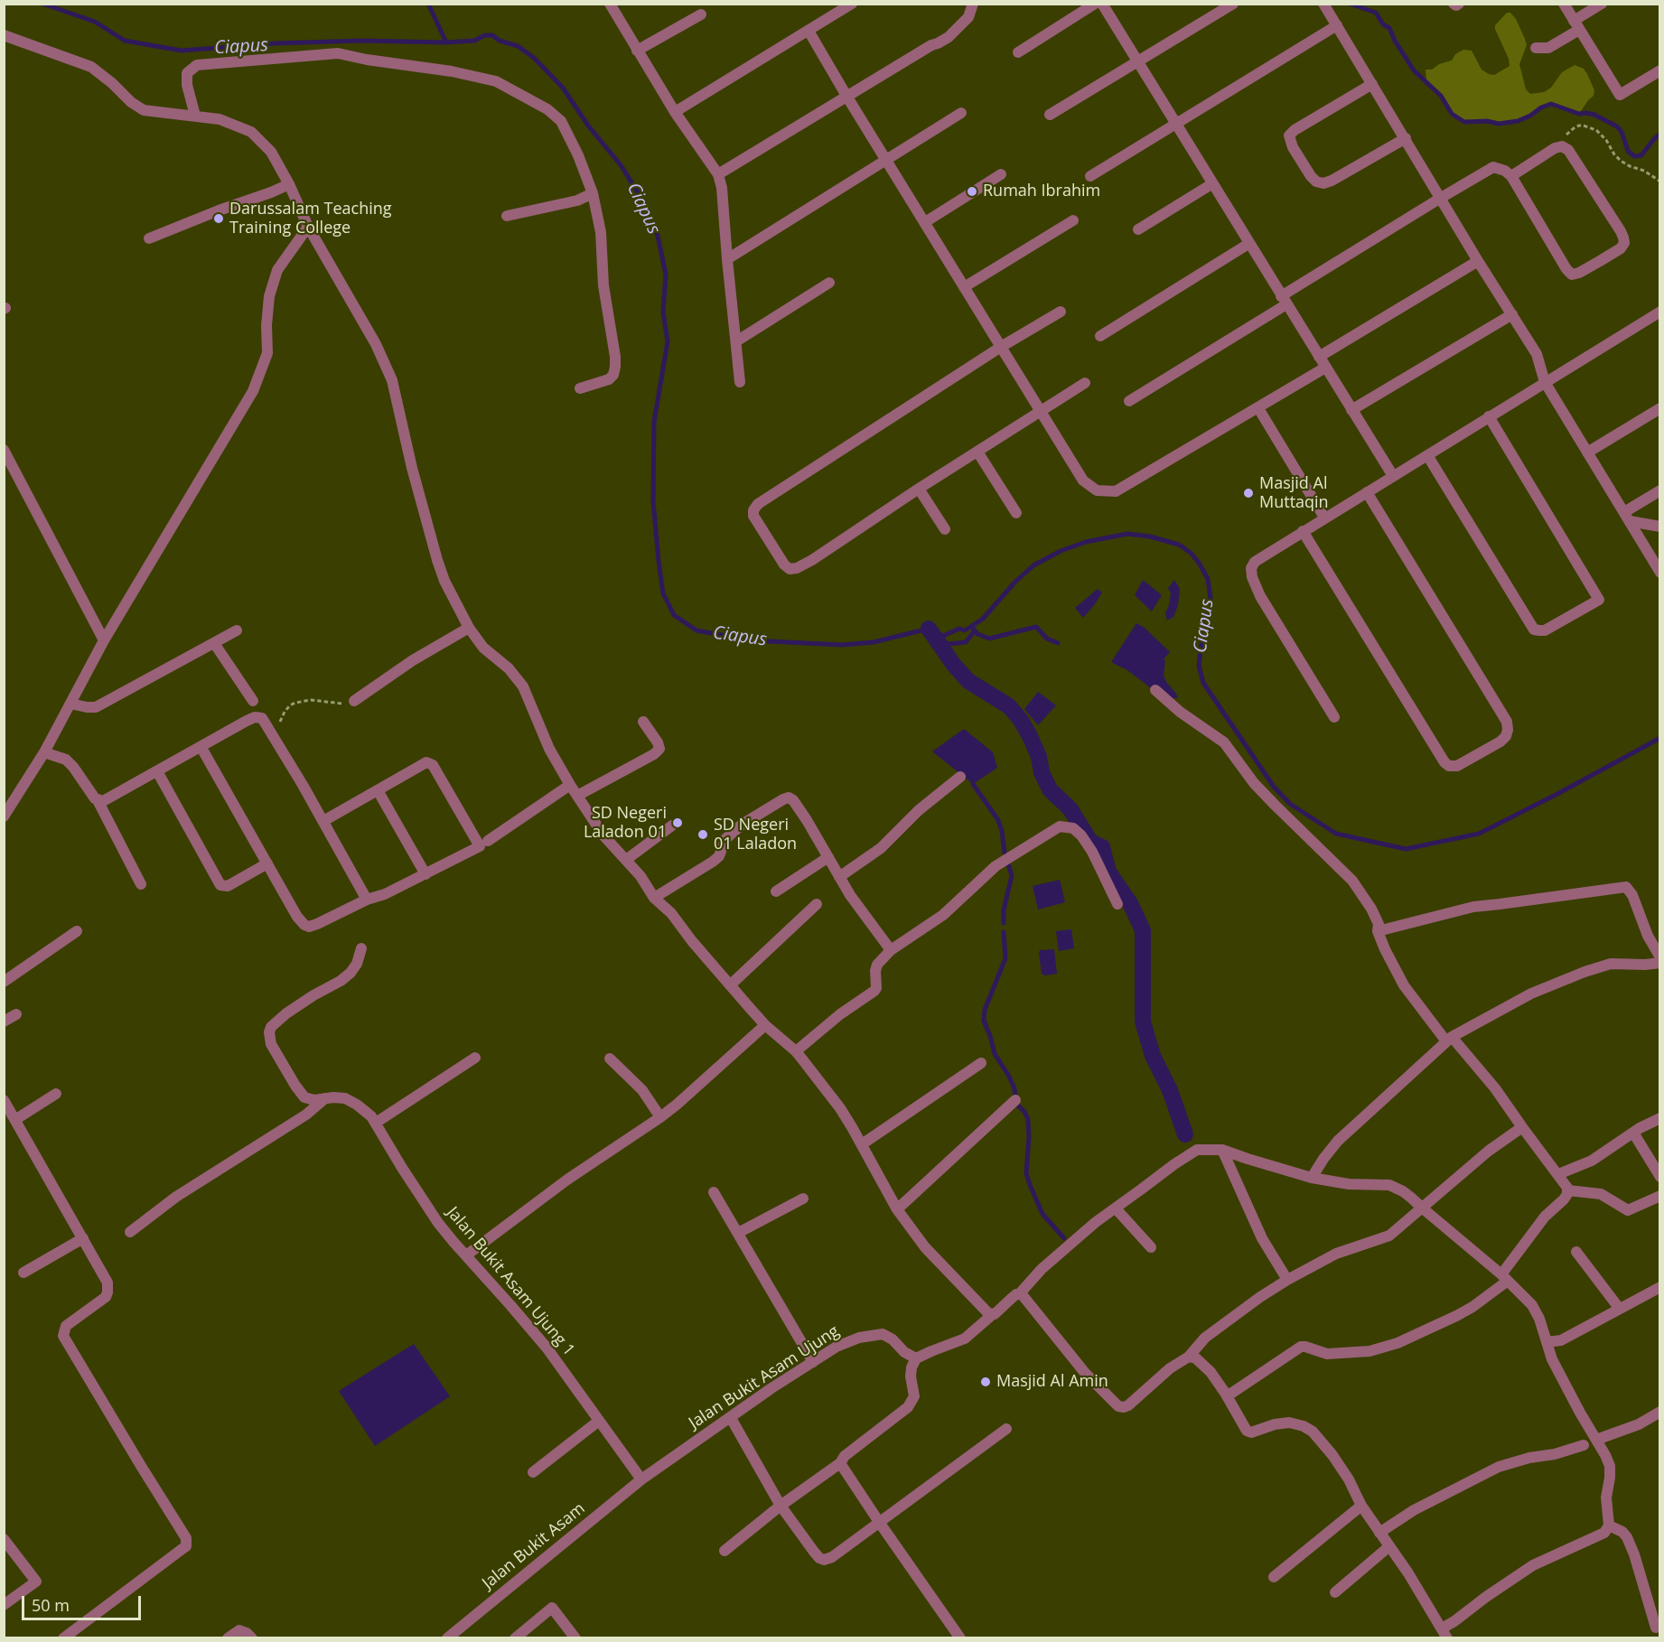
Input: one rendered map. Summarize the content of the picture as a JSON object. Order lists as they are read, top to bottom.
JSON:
{
  "streets": {
    "street": ["Jalan Bukit Asam Ujung 1", "Jalan Bukit Asam Ujung", "Jalan Bukit Asam"]
  },
  "crossings": [
    ["Jalan Bukit Asam Ujung 1", "Jalan Bukit Asam Ujung"],
    ["Jalan Bukit Asam Ujung 1", "Jalan Bukit Asam"],
    ["Jalan Bukit Asam Ujung", "Jalan Bukit Asam"]
  ],
  "water": ["Ciapus"],
  "places": [
    "Rumah Ibrahim",
    "Darussalam Teaching Training College",
    "Masjid Al Muttaqin",
    "SD Negeri Laladon 01",
    "SD Negeri 01 Laladon",
    "Masjid Al Amin"
  ],
  "scale_bar": "50 m"
}
